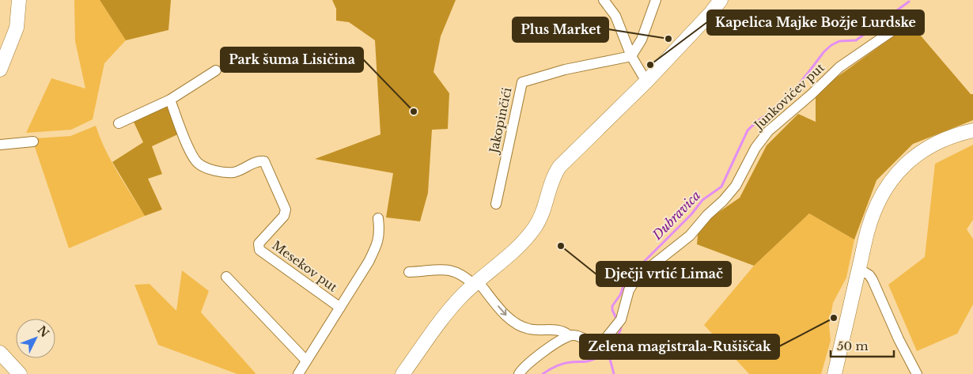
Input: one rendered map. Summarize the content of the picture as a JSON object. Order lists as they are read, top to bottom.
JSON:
{
  "streets": {
    "street": ["Junkovićev put", "Jakopinčići", "Mesekov put"]
  },
  "water": ["Dubravica"],
  "places": [
    "Plus Market",
    "Kapelica Majke Božje Lurdske",
    "Park šuma Lisičina",
    "Dječji vrtić Limač",
    "Zelena magistrala-Rušiščak"
  ],
  "scale_bar": "50 m",
  "north": "top right"
}
